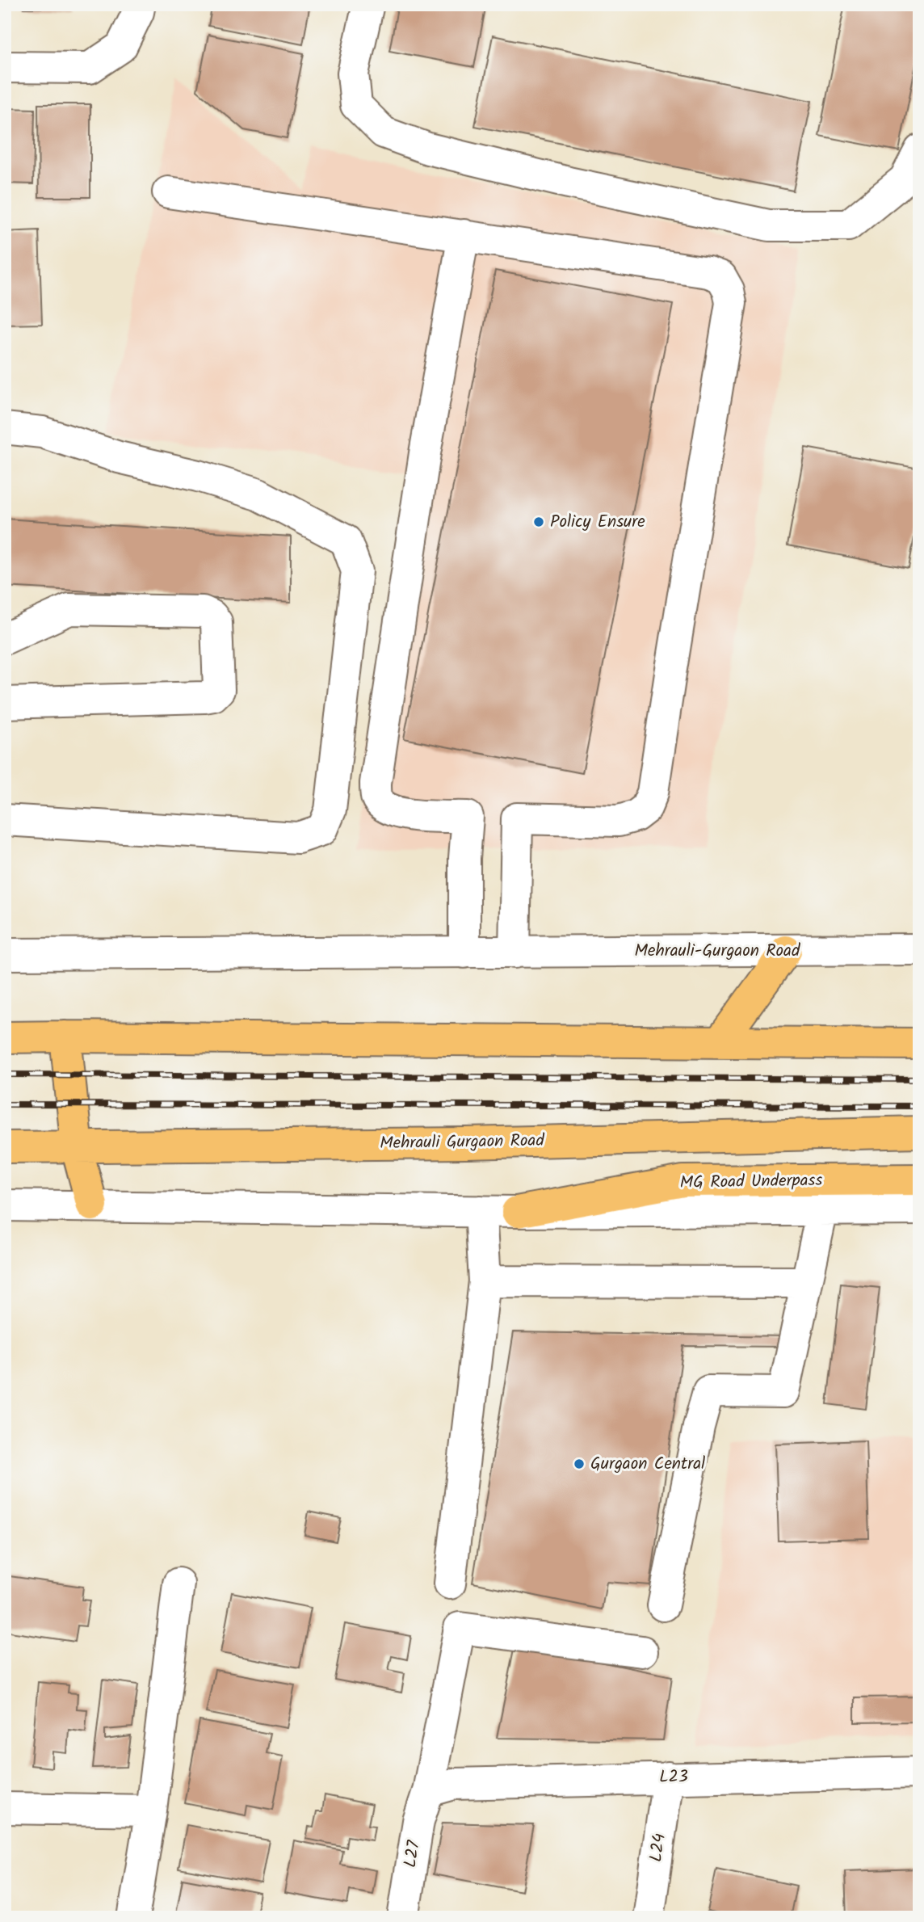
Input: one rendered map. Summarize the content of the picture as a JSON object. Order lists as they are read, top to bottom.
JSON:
{
  "streets": {
    "main road": ["Mehrauli Gurgaon Road", "MG Road Underpass"],
    "street": [
      "Mehrauli-Gurgaon Road",
      "L23",
      "L24",
      "L27"
    ]
  },
  "crossings": [
    ["L23", "L24"],
    ["L23", "L27"]
  ],
  "places": ["Policy Ensure", "Gurgaon Central"]
}
